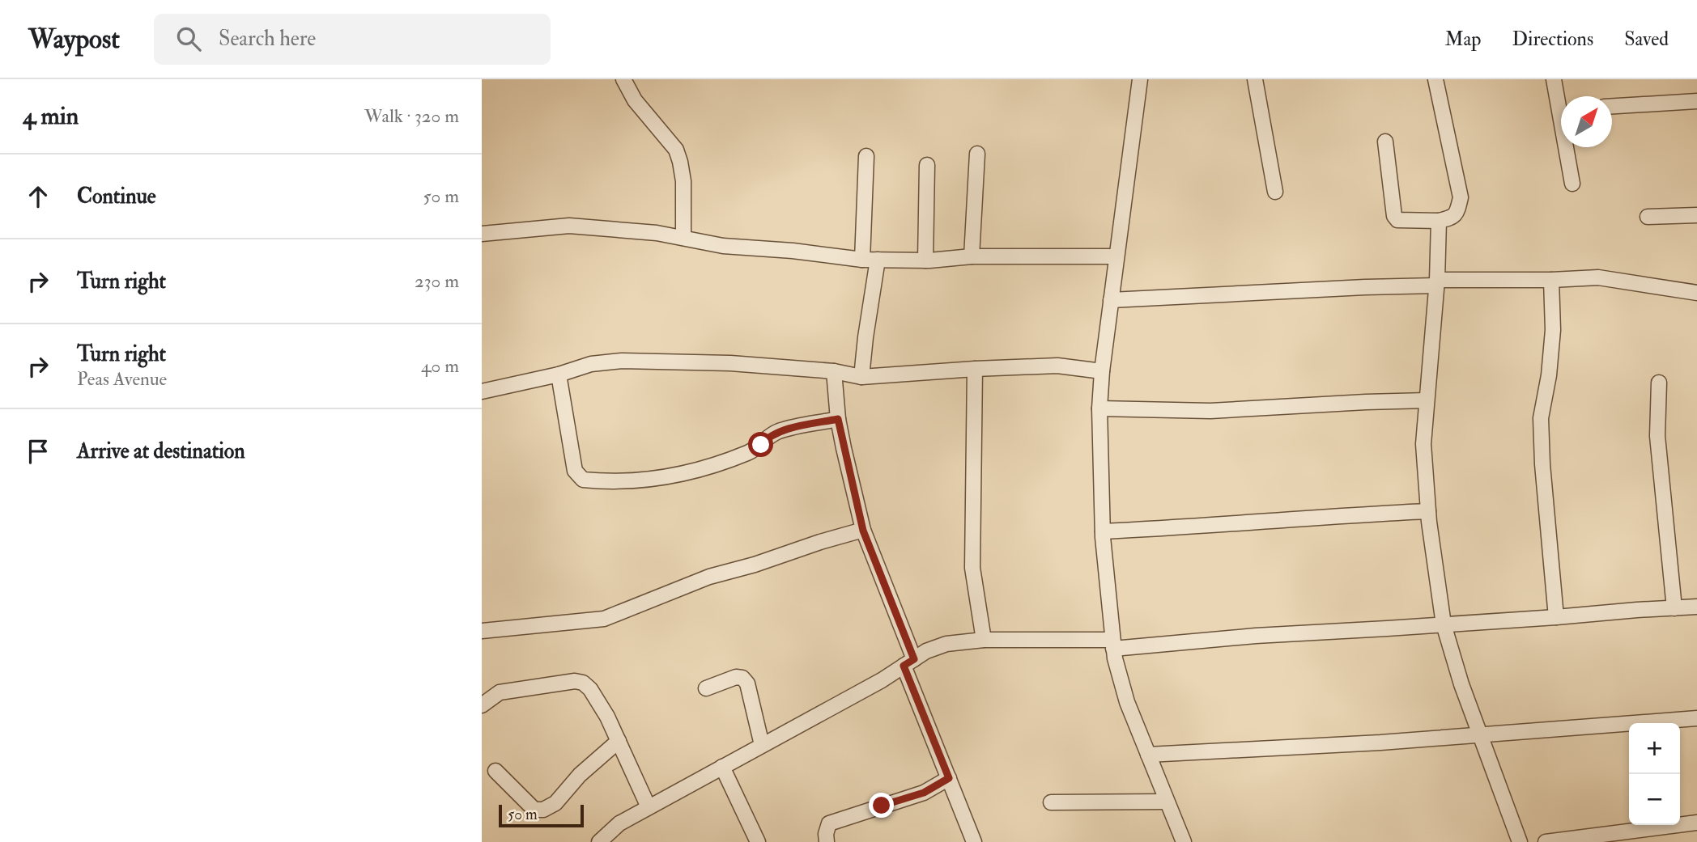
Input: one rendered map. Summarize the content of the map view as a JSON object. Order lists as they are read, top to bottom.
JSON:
{
  "scale_bar": "50 m",
  "north": "top right",
  "page": {
    "header": "Waypost",
    "search": "Search here",
    "nav": ["Map", "Directions", "Saved"],
    "heading": ["4 min", "Walk · 320 m"],
    "list": [
      ["Continue", "50 m"],
      ["Turn right", "230 m"],
      ["Turn right", "Peas Avenue", "40 m"],
      "Arrive at destination"
    ],
    "map_buttons": ["+", "−"],
    "scale": "50 m"
  }
}
